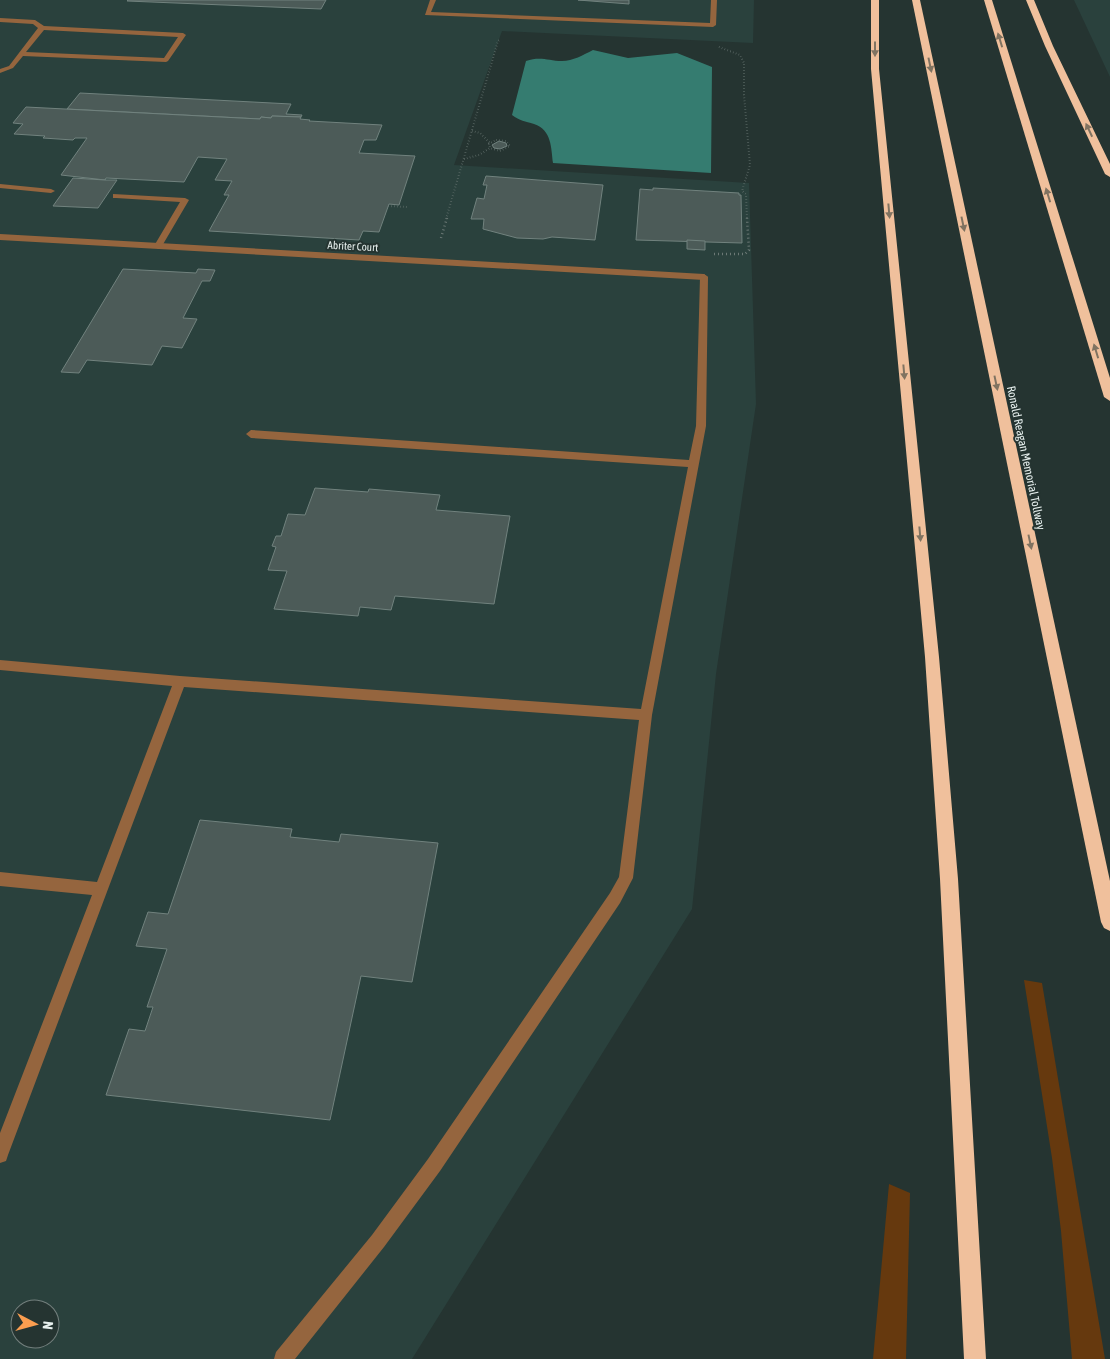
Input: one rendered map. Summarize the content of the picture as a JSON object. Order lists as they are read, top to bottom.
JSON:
{
  "streets": {
    "highway": ["Ronald Reagan Memorial Tollway"],
    "street": ["Abriter Court"]
  },
  "north": "right"
}
